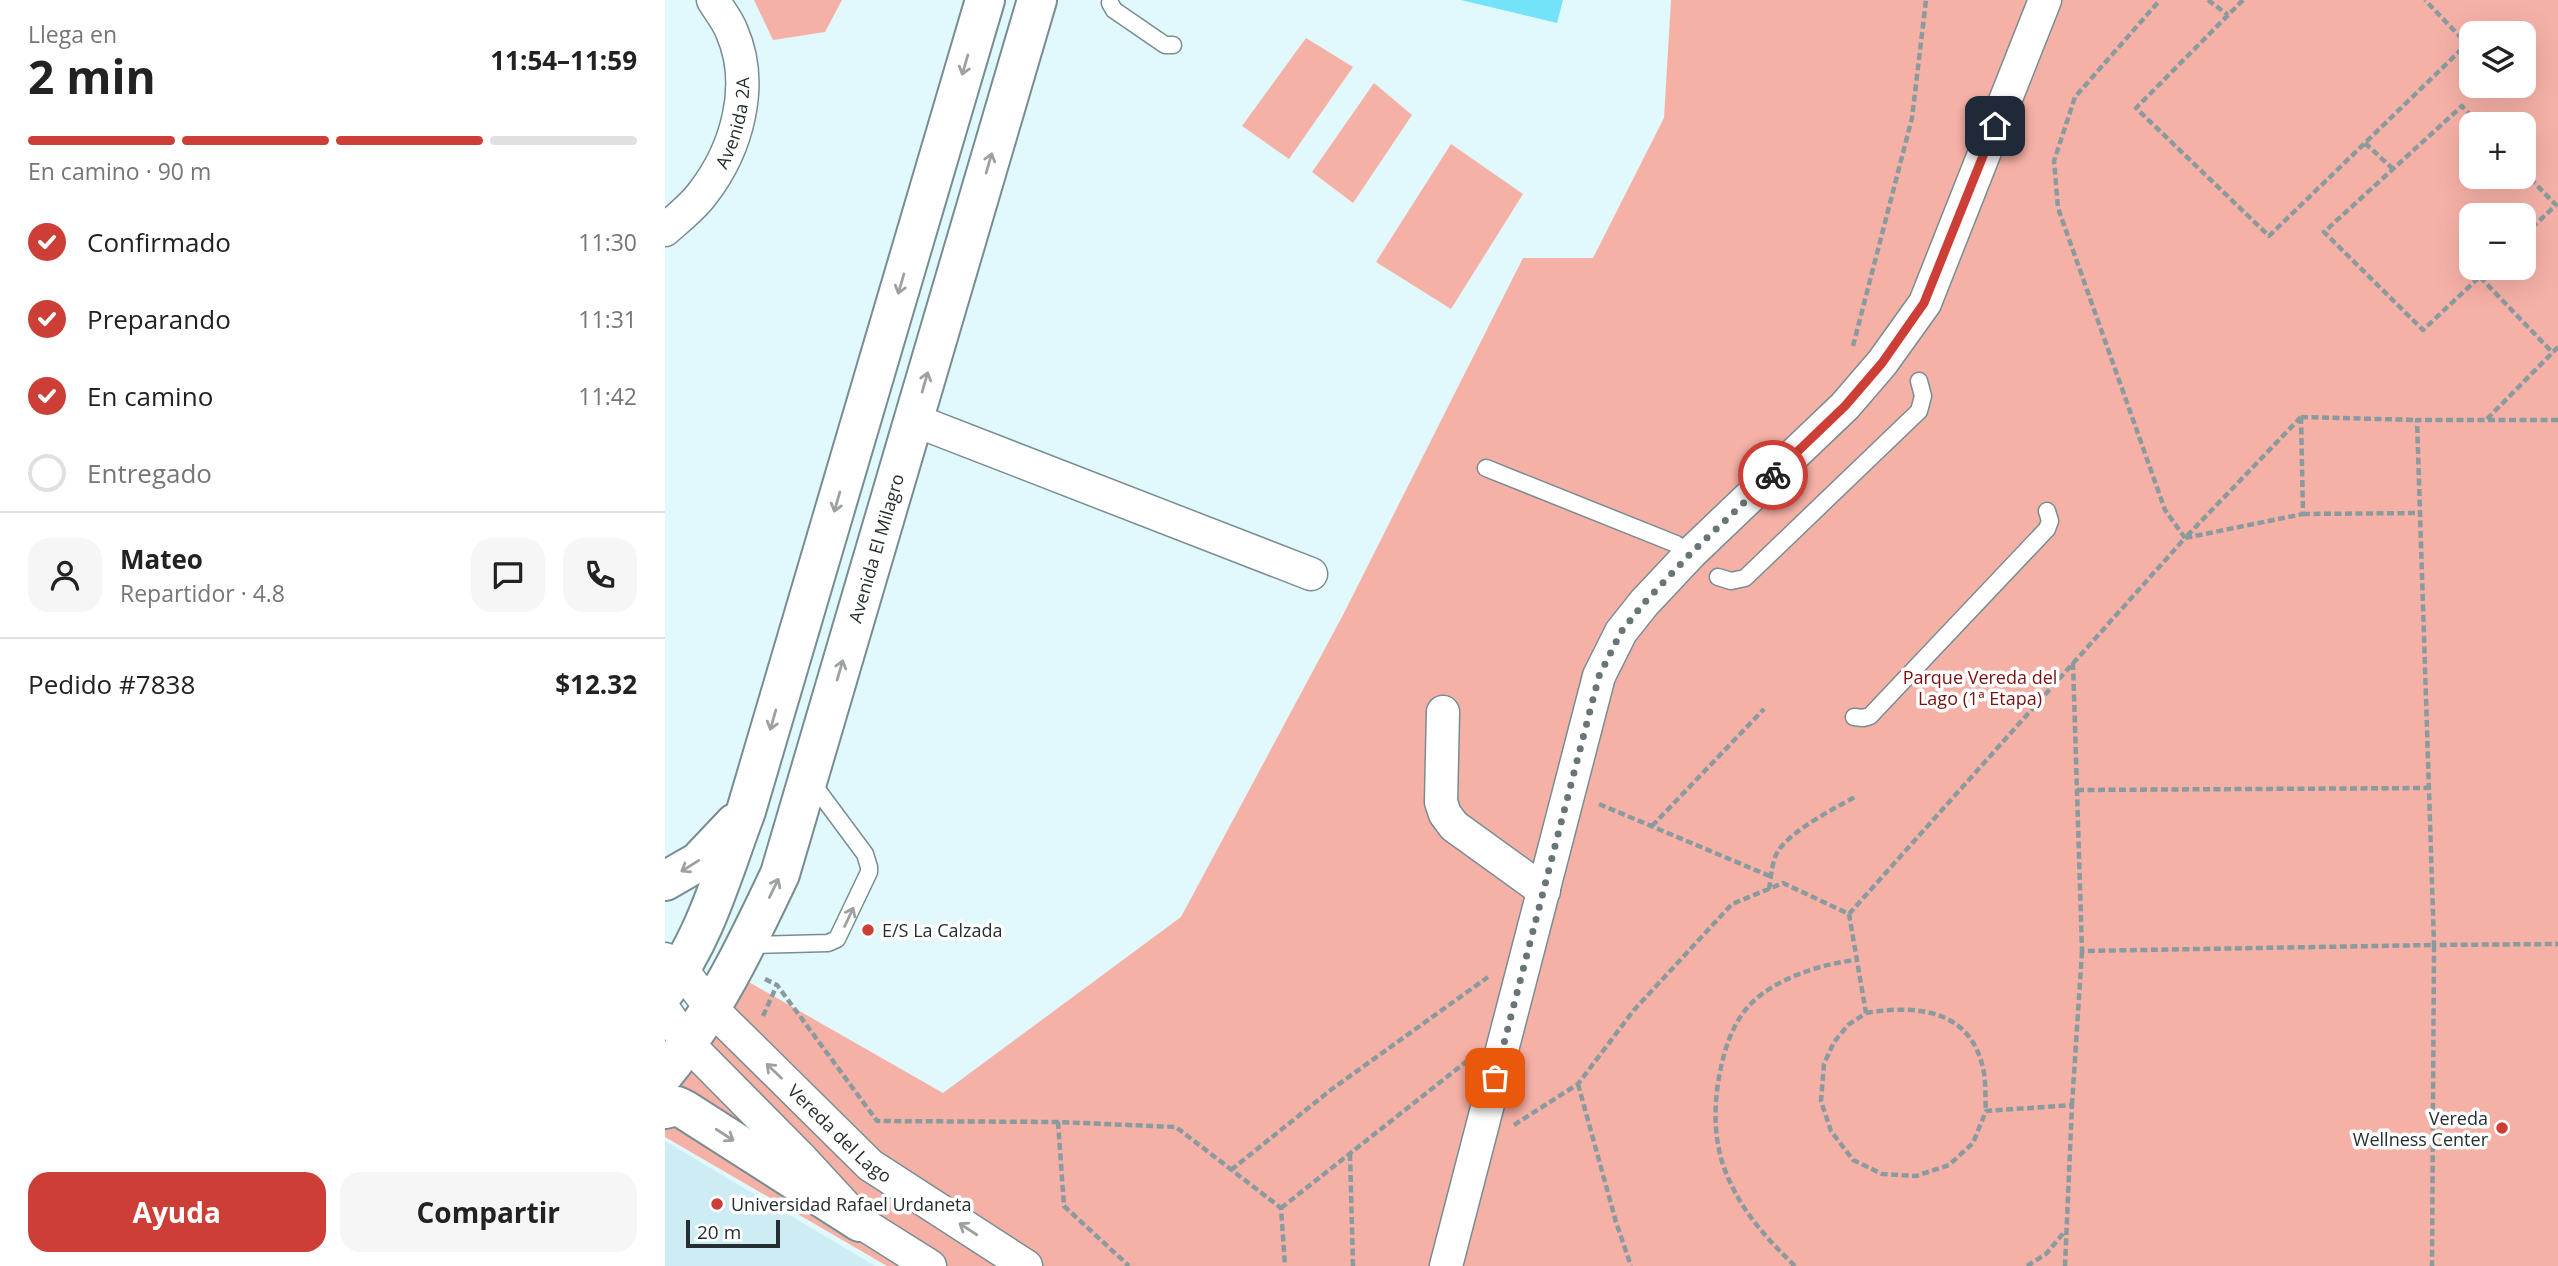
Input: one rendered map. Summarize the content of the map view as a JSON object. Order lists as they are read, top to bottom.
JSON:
{
  "streets": {
    "main road": ["Avenida El Milagro"],
    "street": ["Avenida 2A", "Vereda del Lago"]
  },
  "crossings": [
    ["Avenida El Milagro", "Vereda del Lago"]
  ],
  "parks": ["Parque Vereda del Lago (1ª Etapa)"],
  "places": ["E/S La Calzada", "Vereda Wellness Center", "Universidad Rafael Urdaneta"],
  "scale_bar": "20 m",
  "page": {
    "heading": ["2 min", "Llega en", "11:54–11:59"],
    "panel": [
      "Mateo",
      "Repartidor · 4.8",
      "Pedido #7838",
      "$12.32"
    ],
    "map_buttons": ["+", "−"],
    "bar": "En camino · 90 m",
    "list": [
      ["Confirmado", "11:30"],
      ["Preparando", "11:31"],
      ["En camino", "11:42"],
      "Entregado"
    ],
    "buttons": ["Ayuda", "Compartir"],
    "scale": "20 m"
  }
}
